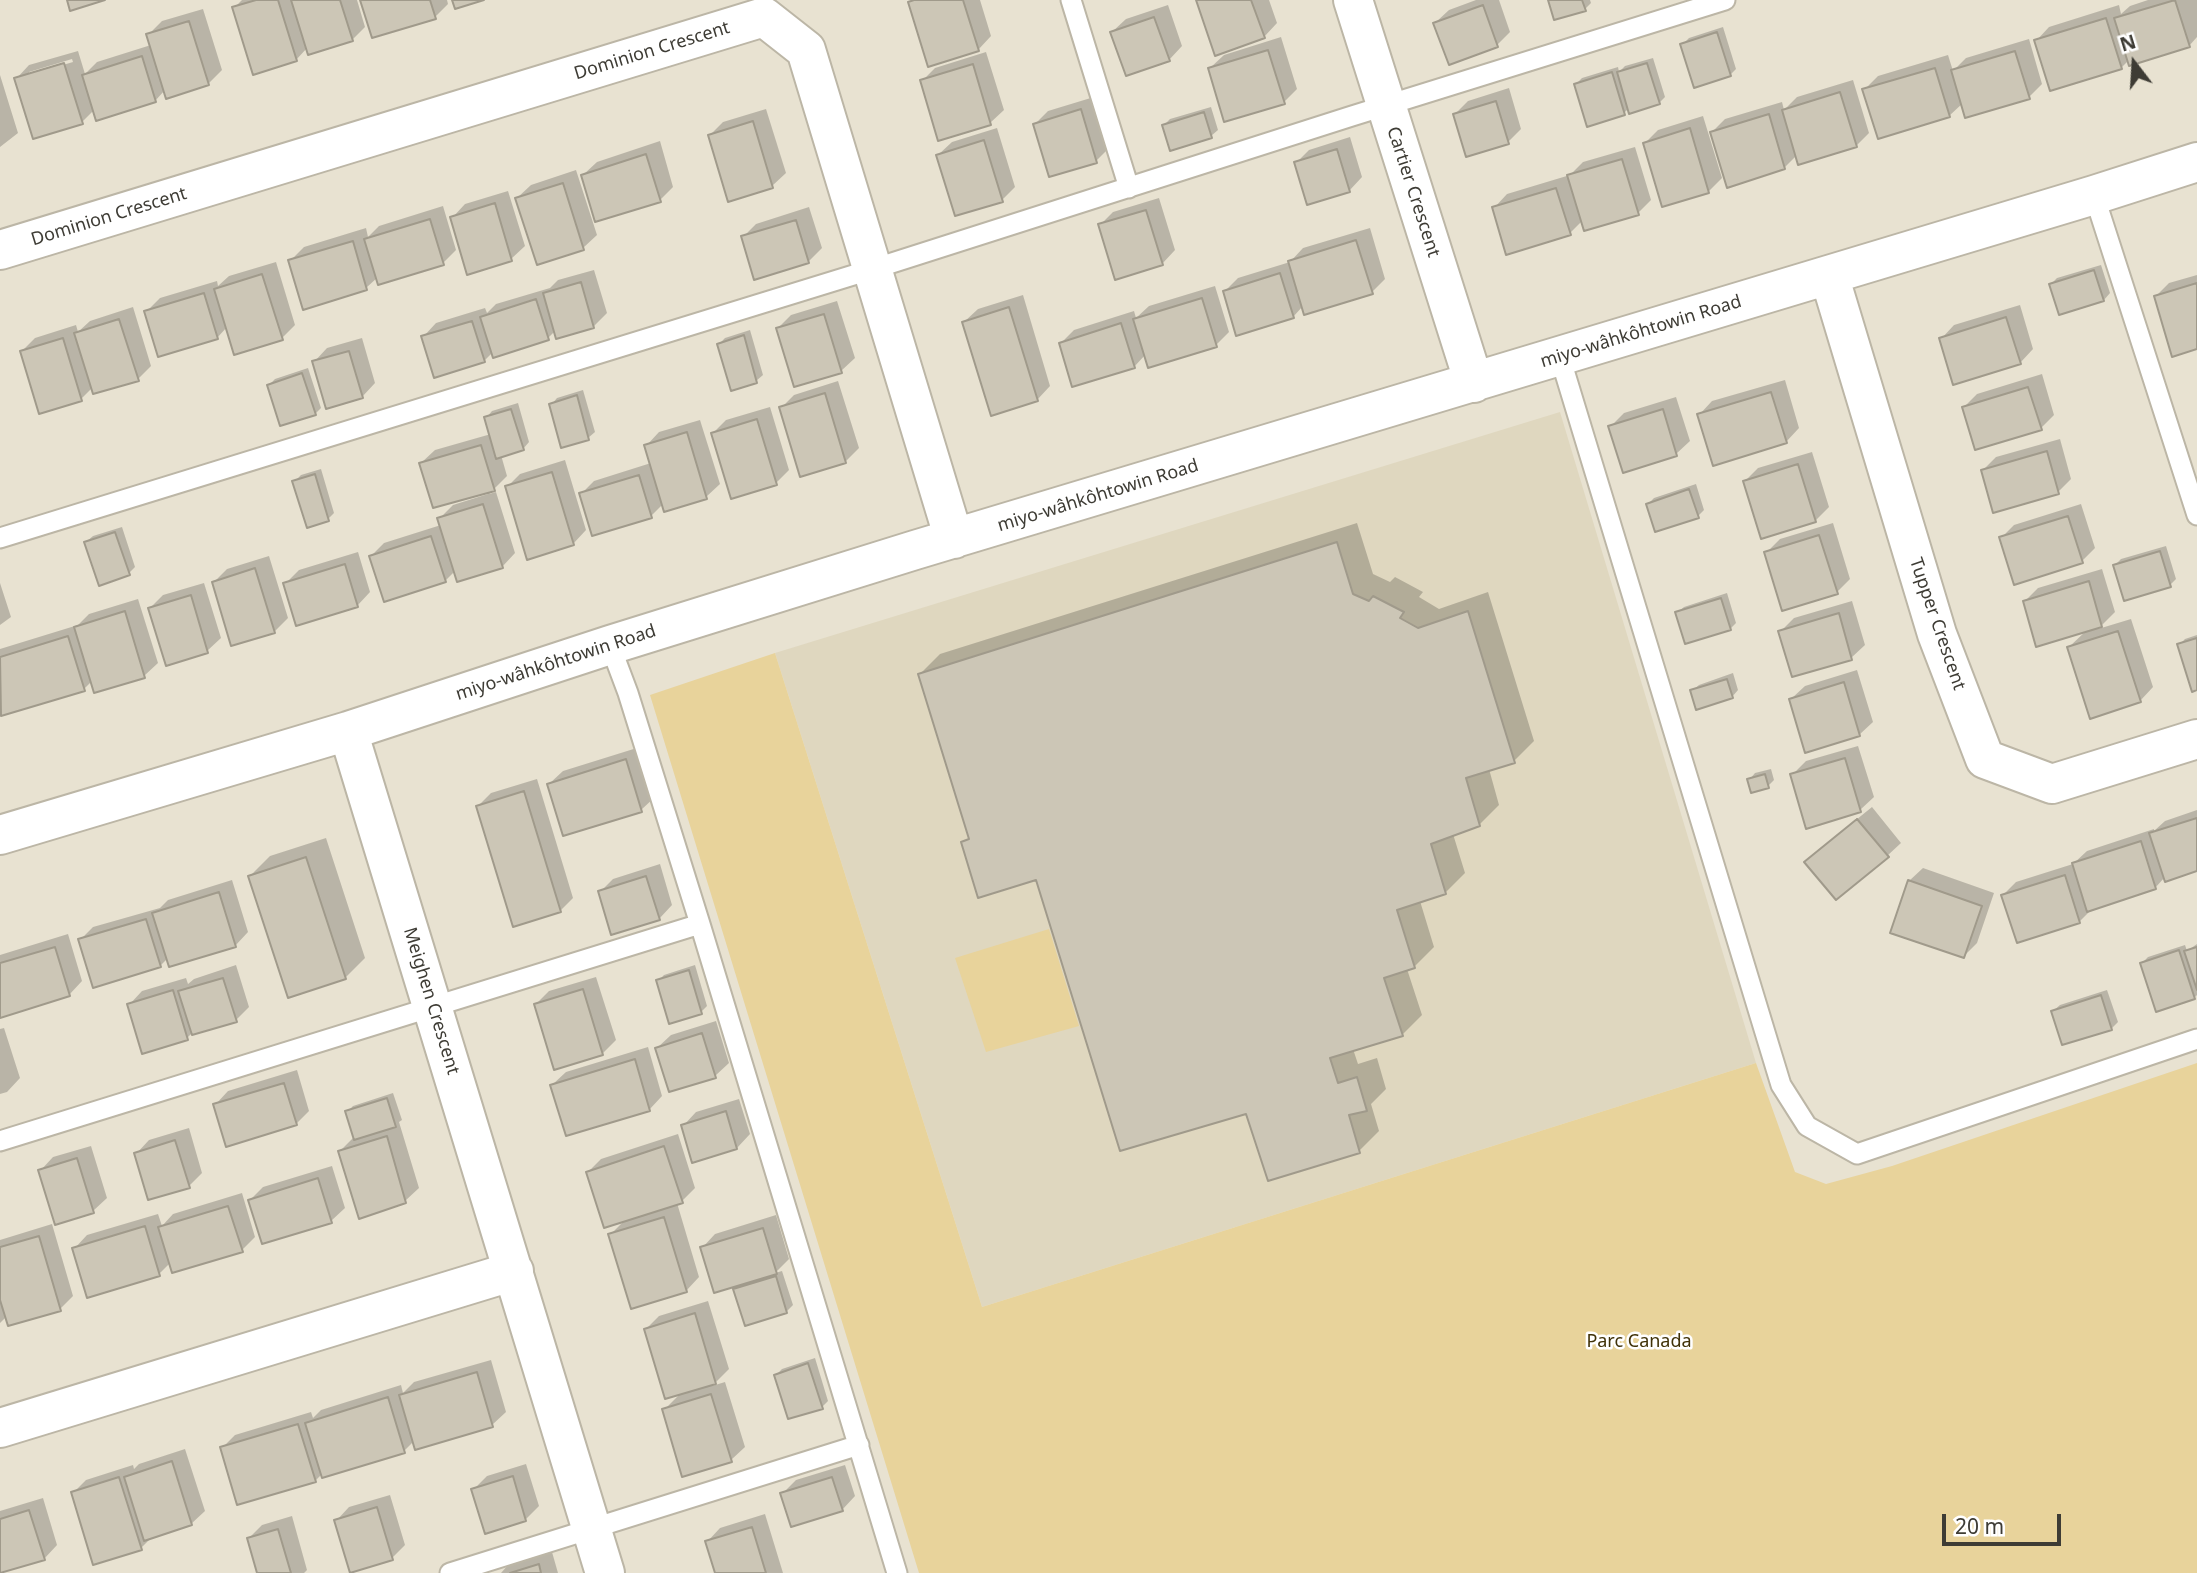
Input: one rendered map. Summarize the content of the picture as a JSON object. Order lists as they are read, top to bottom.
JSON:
{
  "streets": {
    "street": [
      "Dominion Crescent",
      "Cartier Crescent",
      "miyo-wâhkôhtowin Road",
      "Tupper Crescent",
      "Meighen Crescent"
    ]
  },
  "crossings": [
    ["Dominion Crescent", "miyo-wâhkôhtowin Road"],
    ["Cartier Crescent", "miyo-wâhkôhtowin Road"],
    ["miyo-wâhkôhtowin Road", "Tupper Crescent"],
    ["miyo-wâhkôhtowin Road", "Meighen Crescent"]
  ],
  "parks": ["Parc Canada"],
  "scale_bar": "20 m",
  "north": "top"
}
